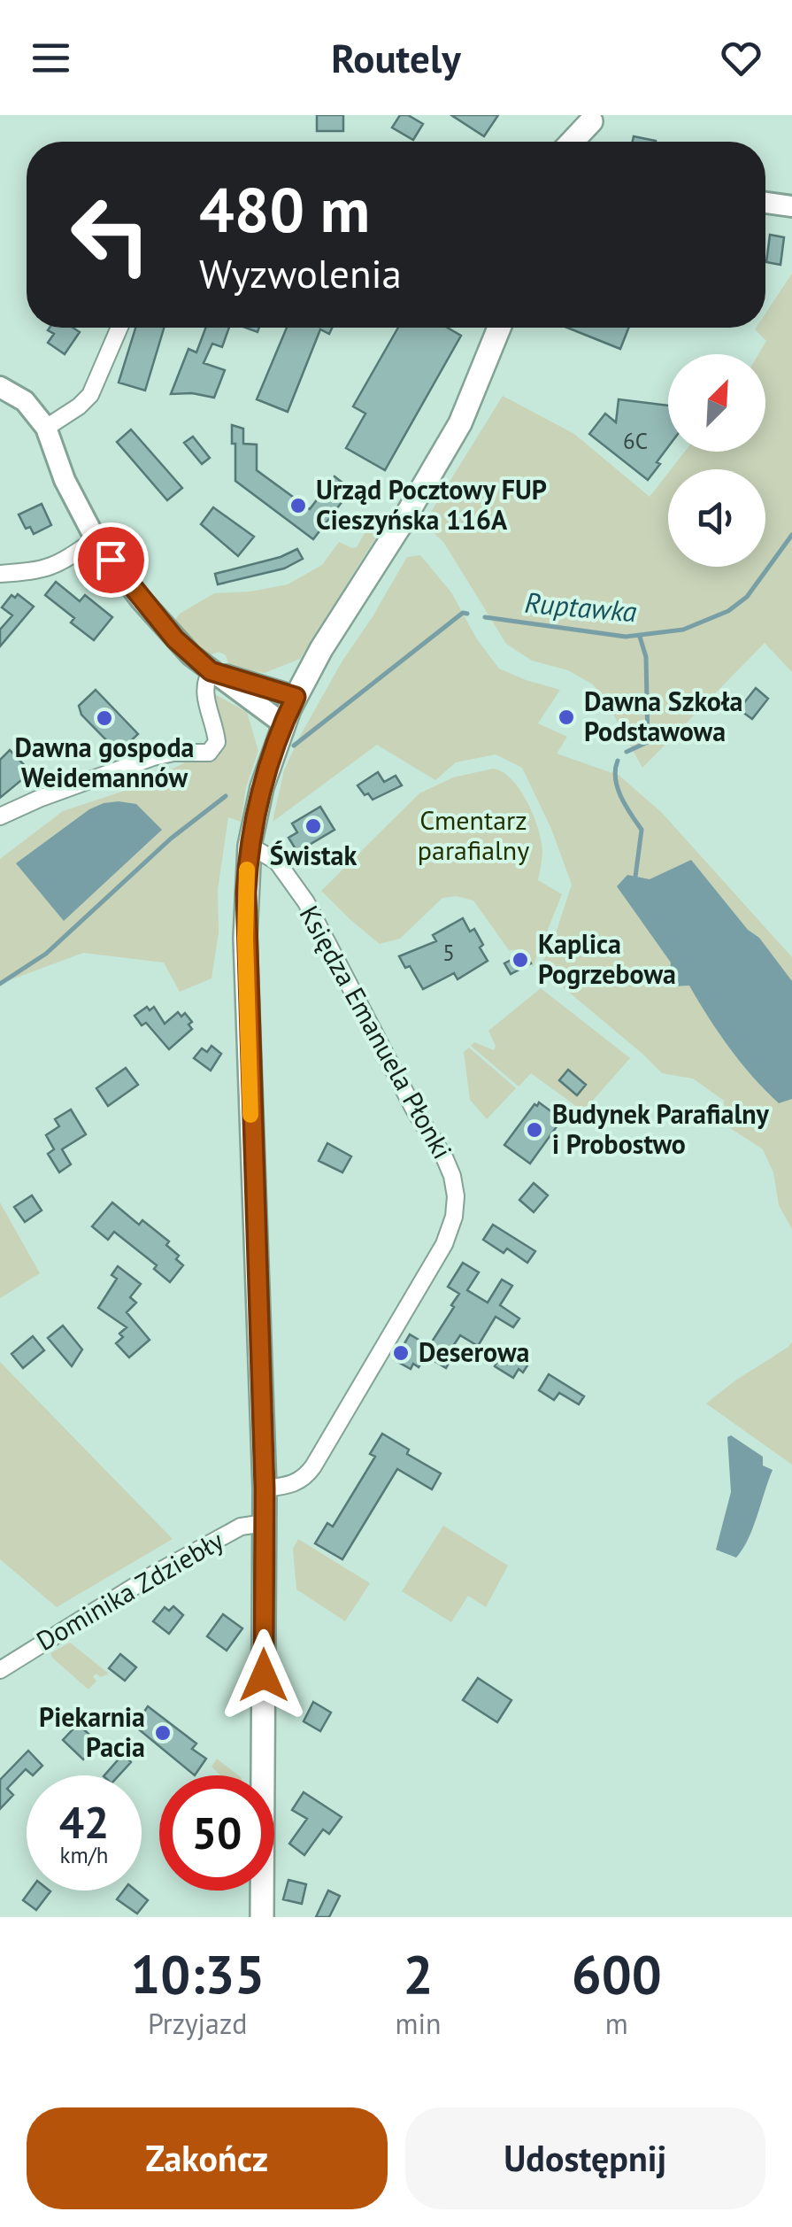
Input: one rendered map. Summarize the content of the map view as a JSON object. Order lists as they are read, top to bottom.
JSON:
{
  "streets": {
    "street": ["Księdza Emanuela Płonki", "Dominika Zdziebły"]
  },
  "water": ["Ruptawka"],
  "parks": ["Cmentarz parafialny"],
  "places": [
    "Urząd Pocztowy FUP Cieszyńska 116A",
    "Dawna Szkoła Podstawowa",
    "Dawna gospoda Weidemannów",
    "Świstak",
    "Kaplica Pogrzebowa",
    "Budynek Parafialny i Probostwo",
    "Deserowa",
    "Piekarnia Pacia"
  ],
  "house_numbers": ["6C", "5"],
  "north": "top right",
  "page": {
    "header": "Routely",
    "turn": ["480 m", "Wyzwolenia"],
    "speed": "42 km/h",
    "limit": "50",
    "eta": [
      "10:35",
      "Przyjazd",
      "2",
      "min",
      "600",
      "m"
    ],
    "buttons": ["Zakończ", "Udostępnij"]
  }
}
